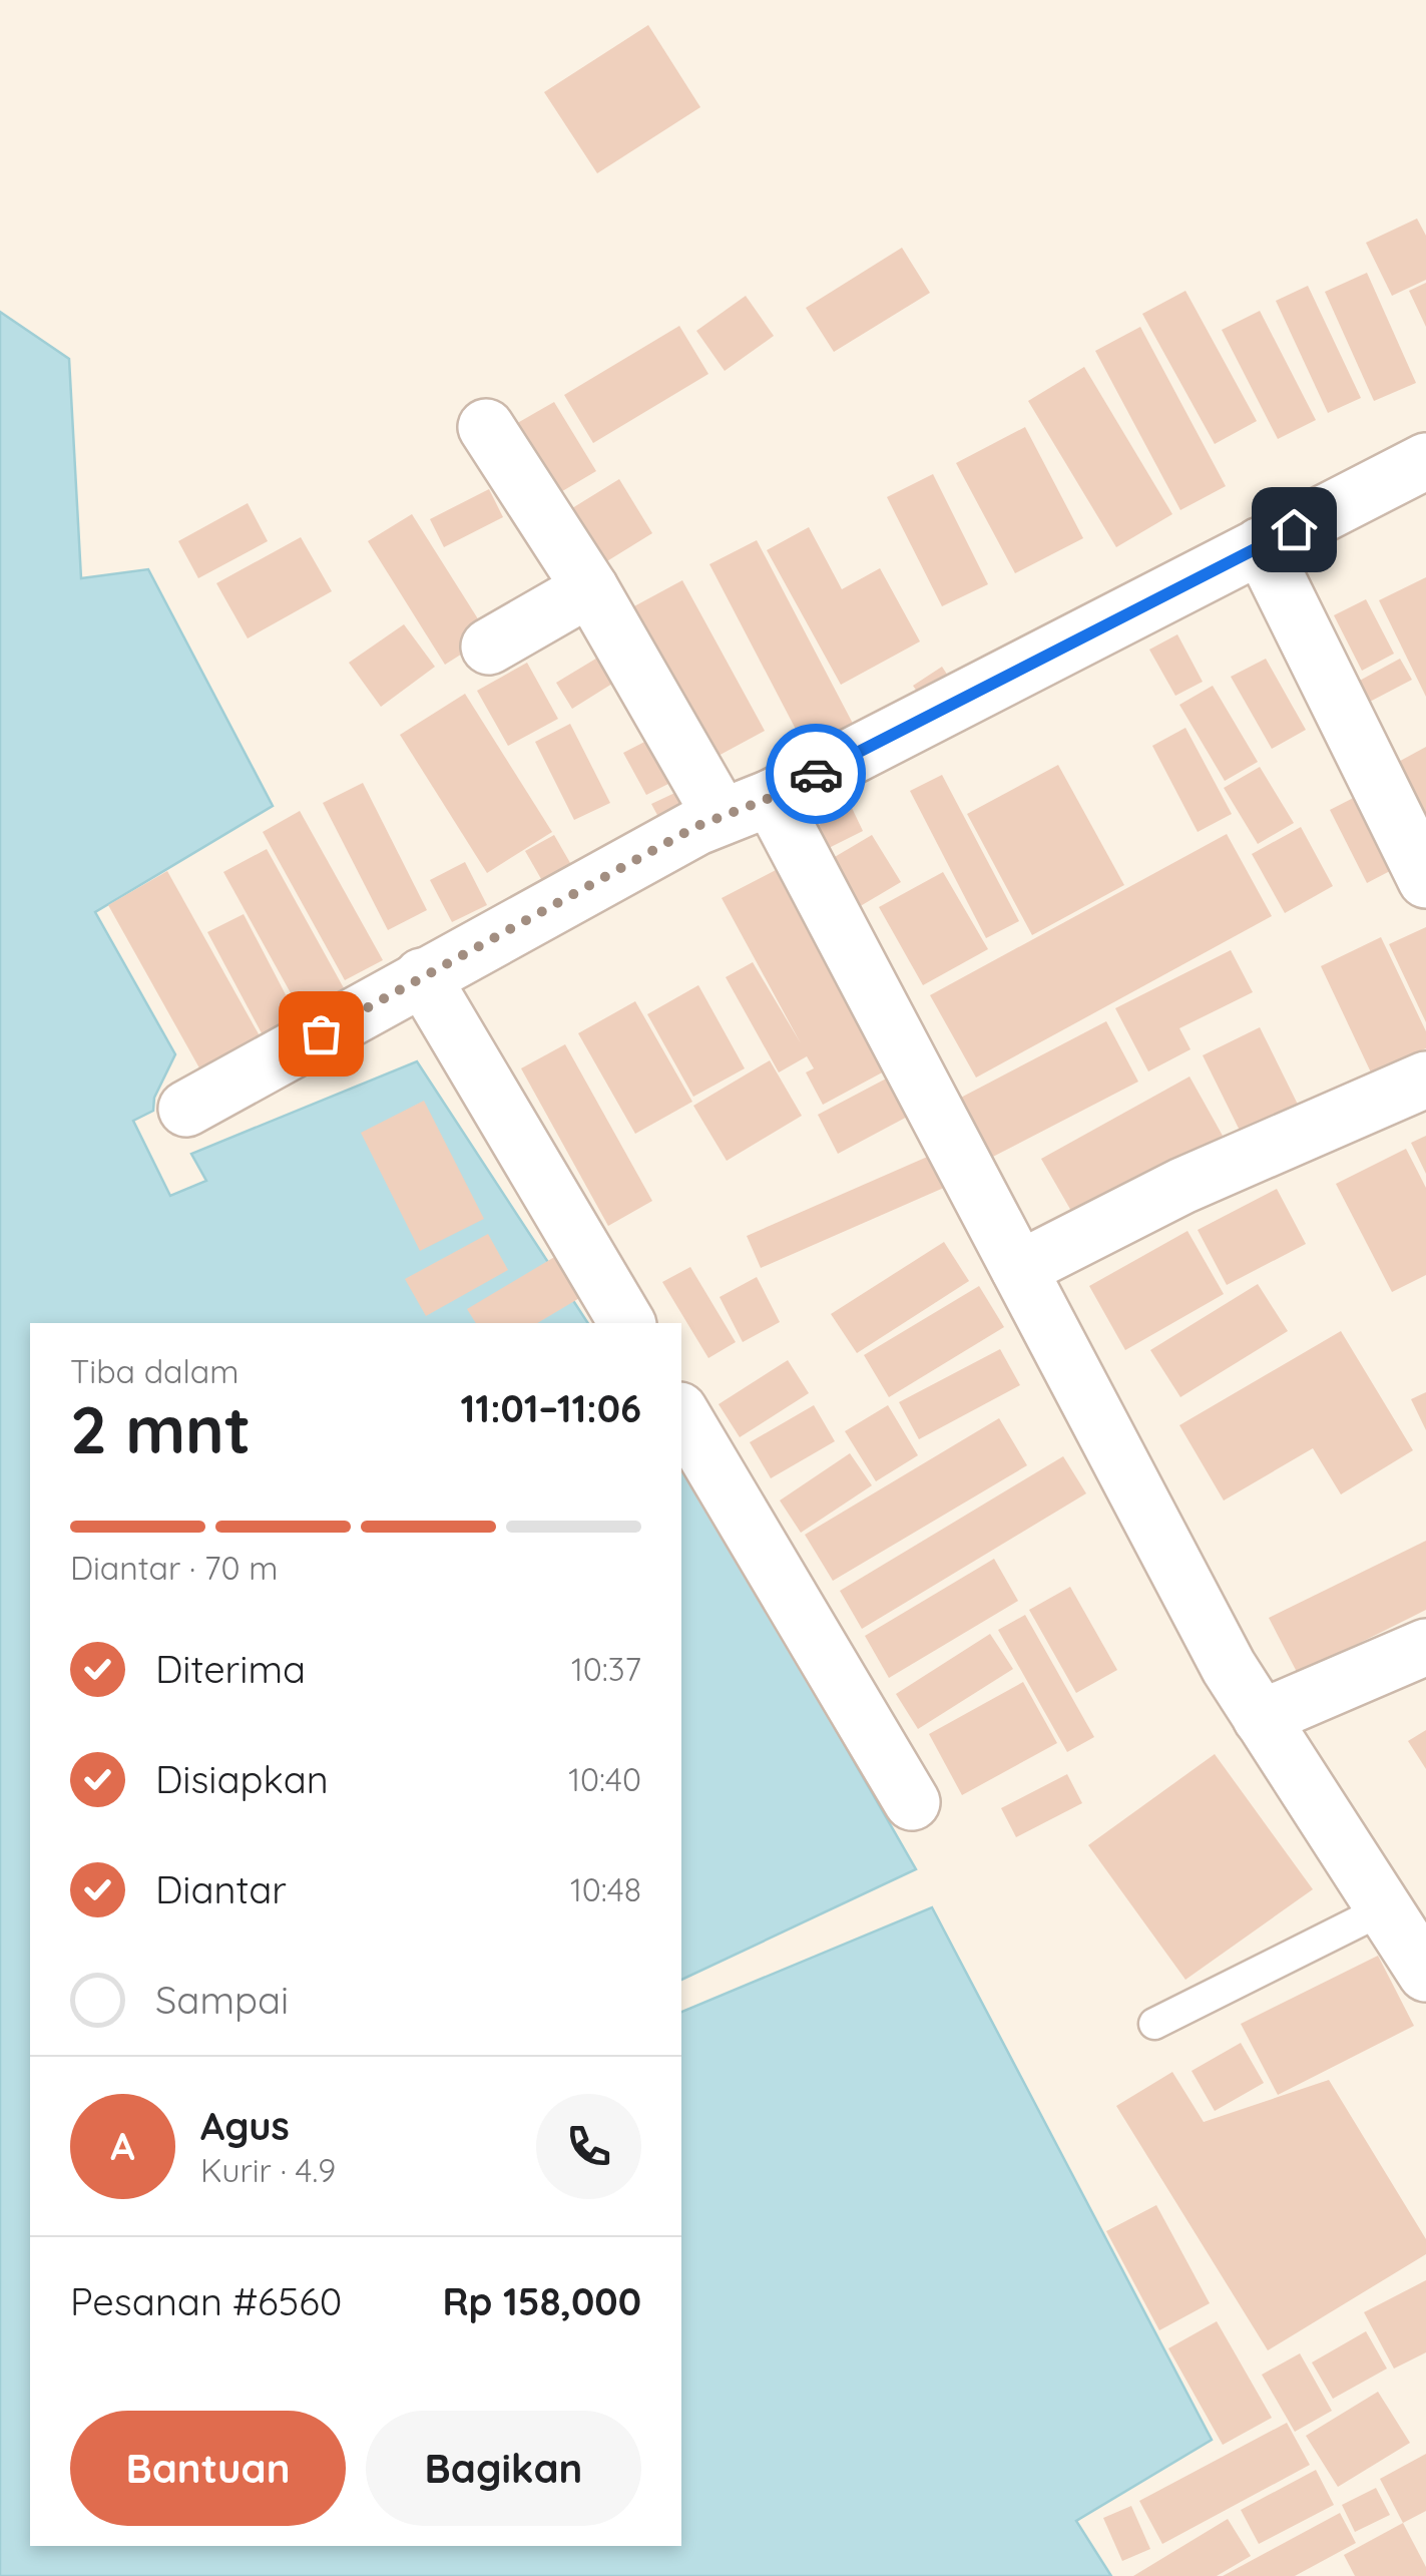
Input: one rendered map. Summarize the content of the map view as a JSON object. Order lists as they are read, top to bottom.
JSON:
{
  "page": {
    "heading": ["2 mnt", "Tiba dalam", "11:01–11:06"],
    "panel": [
      "Agus",
      "Kurir · 4.9",
      "Pesanan #6560",
      "Rp 158,000"
    ],
    "bar": "Diantar · 70 m",
    "list": [
      ["Diterima", "10:37"],
      ["Disiapkan", "10:40"],
      ["Diantar", "10:48"],
      "Sampai"
    ],
    "round": "A",
    "buttons": ["Bantuan", "Bagikan"]
  }
}
